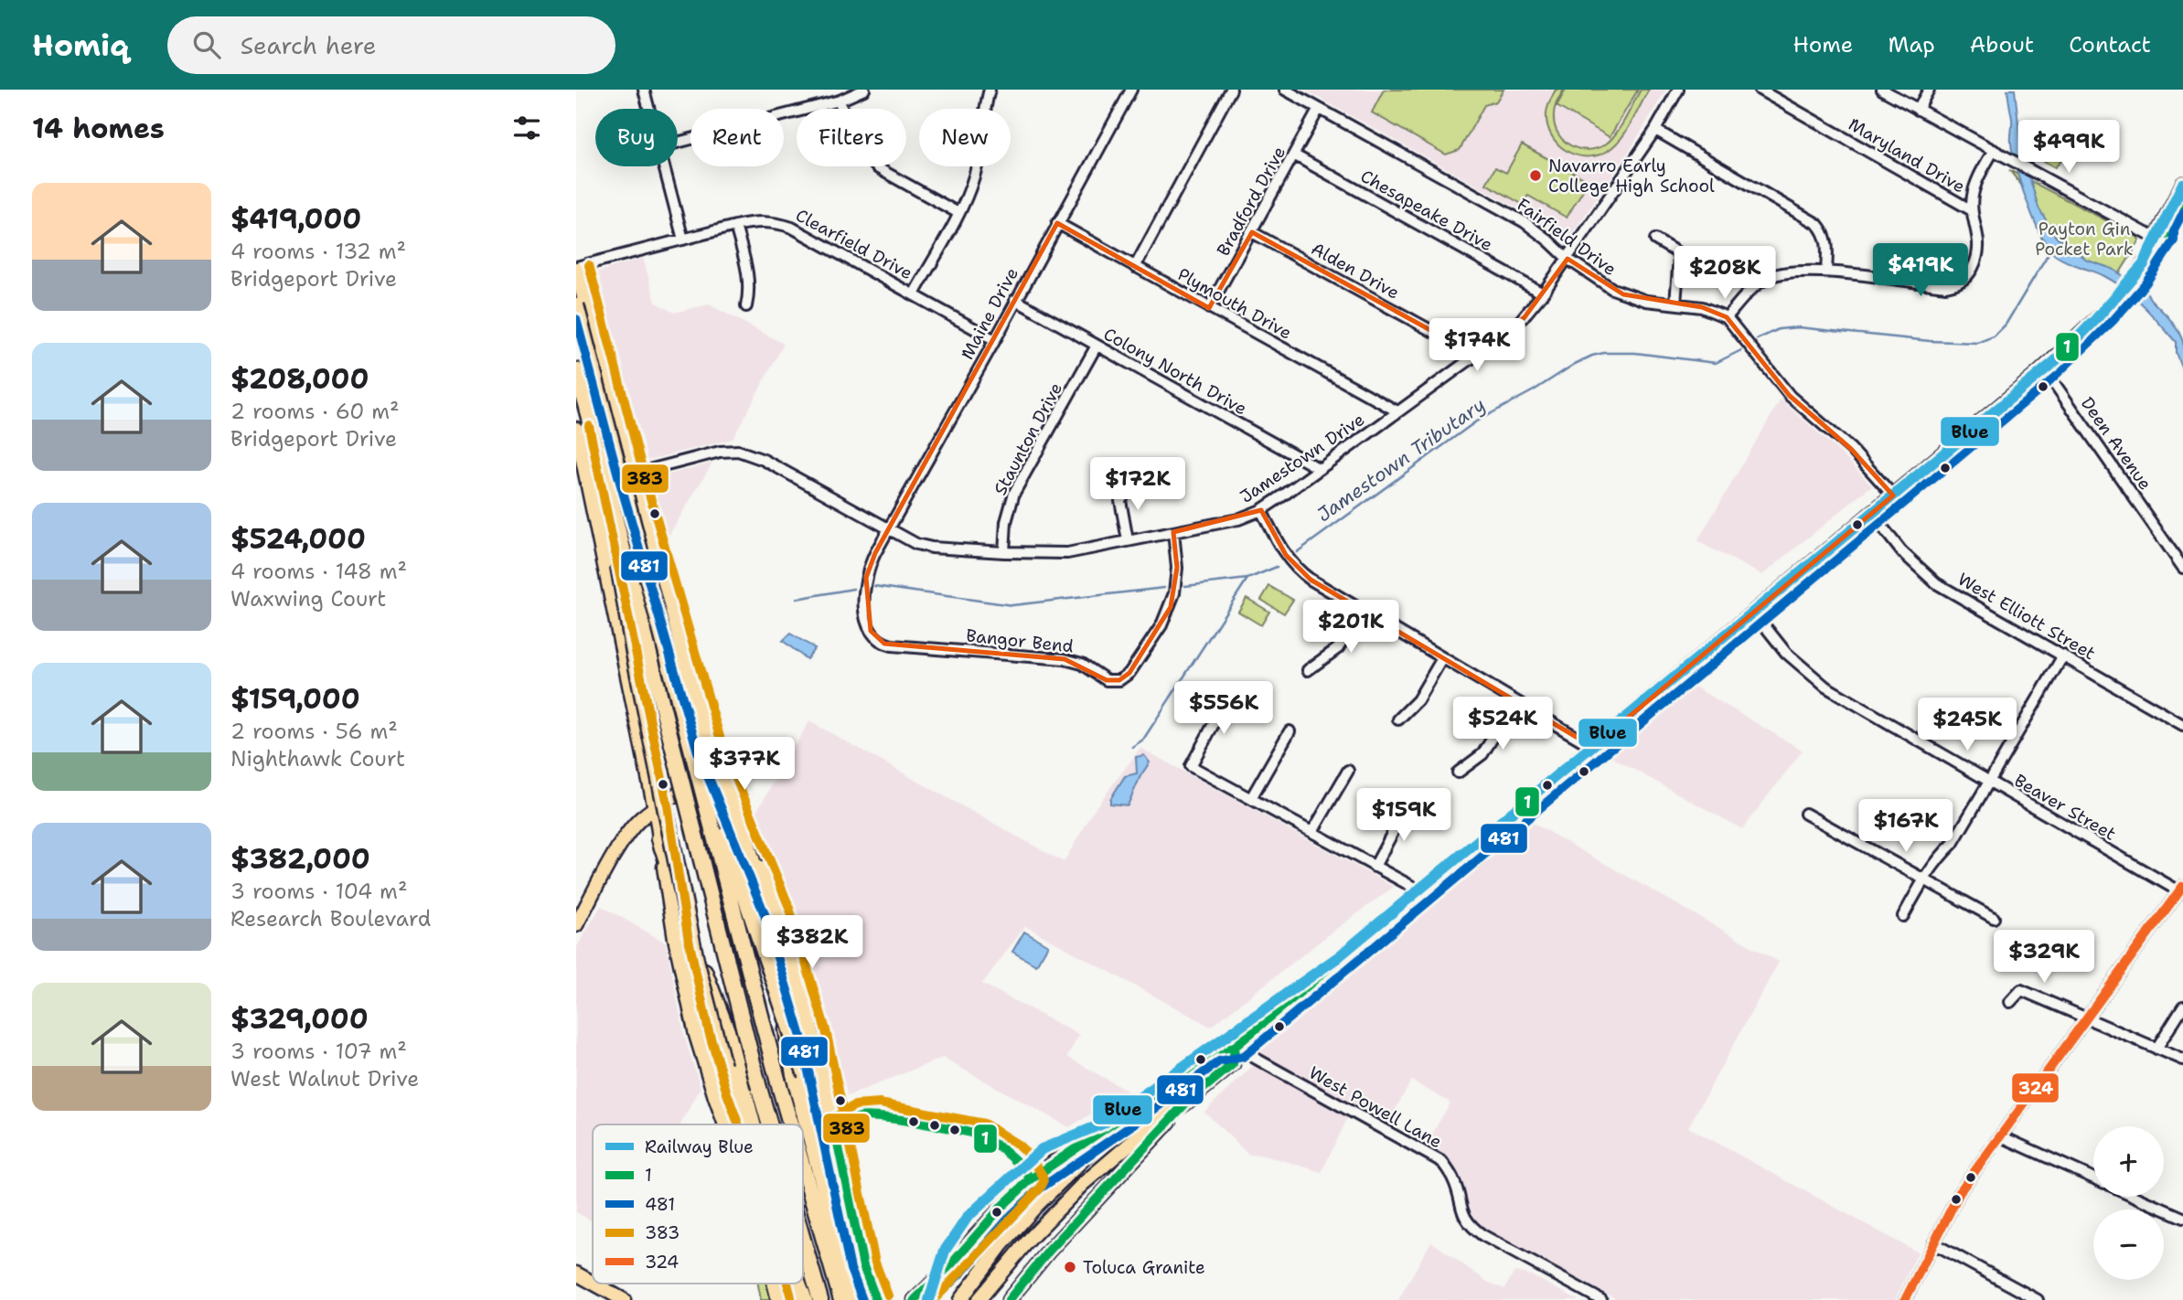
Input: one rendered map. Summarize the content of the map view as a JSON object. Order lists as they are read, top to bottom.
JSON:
{
  "streets": {
    "street": [
      "Maryland Drive",
      "Bradford Drive",
      "Chesapeake Drive",
      "Fairfield Drive",
      "Clearfield Drive",
      "Alden Drive",
      "Plymouth Drive",
      "Maine Drive",
      "Colony North Drive",
      "Staunton Drive",
      "Deen Avenue",
      "Jamestown Drive",
      "West Elliott Street",
      "Bangor Bend",
      "Beaver Street",
      "West Powell Lane"
    ]
  },
  "crossings": [
    ["Bradford Drive", "Chesapeake Drive"],
    ["Bradford Drive", "Fairfield Drive"],
    ["Bradford Drive", "Alden Drive"],
    ["Bradford Drive", "Plymouth Drive"],
    ["Chesapeake Drive", "Jamestown Drive"],
    ["Fairfield Drive", "Jamestown Drive"],
    ["Clearfield Drive", "Maine Drive"],
    ["Alden Drive", "Jamestown Drive"],
    ["Plymouth Drive", "Maine Drive"],
    ["Plymouth Drive", "Jamestown Drive"],
    ["Maine Drive", "Colony North Drive"],
    ["Maine Drive", "Jamestown Drive"],
    ["Maine Drive", "Bangor Bend"],
    ["Colony North Drive", "Staunton Drive"],
    ["Colony North Drive", "Jamestown Drive"],
    ["Staunton Drive", "Jamestown Drive"],
    ["Jamestown Drive", "Bangor Bend"]
  ],
  "water": ["Jamestown Tributary"],
  "parks": ["Payton Gin Pocket Park"],
  "places": ["Navarro Early College High School", "Toluca Granite"],
  "lines": [
    "rail line Blue",
    "transit line 1",
    "transit line 481",
    "transit line 383",
    "transit line 324"
  ],
  "legend": [
    "Railway Blue",
    "1",
    "481",
    "383",
    "324"
  ],
  "page": {
    "header": "Homiq",
    "search": "Search here",
    "nav": [
      "Home",
      "Map",
      "About",
      "Contact"
    ],
    "heading": "14 homes",
    "chip": [
      "Buy",
      "Rent",
      "Filters",
      "New"
    ],
    "price": [
      "$499K",
      "$419K",
      "$208K",
      "$174K",
      "$172K",
      "$201K",
      "$556K",
      "$524K",
      "$245K",
      "$377K",
      "$159K",
      "$167K",
      "$382K",
      "$329K"
    ],
    "list": [
      {
        "name": "$419,000",
        "note": "4 rooms · 132 m² · Bridgeport Drive"
      },
      {
        "name": "$208,000",
        "note": "2 rooms · 60 m² · Bridgeport Drive"
      },
      {
        "name": "$524,000",
        "note": "4 rooms · 148 m² · Waxwing Court"
      },
      {
        "name": "$159,000",
        "note": "2 rooms · 56 m² · Nighthawk Court"
      },
      {
        "name": "$382,000",
        "note": "3 rooms · 104 m² · Research Boulevard"
      },
      {
        "name": "$329,000",
        "note": "3 rooms · 107 m² · West Walnut Drive"
      }
    ],
    "map_buttons": ["+", "−"]
  }
}
